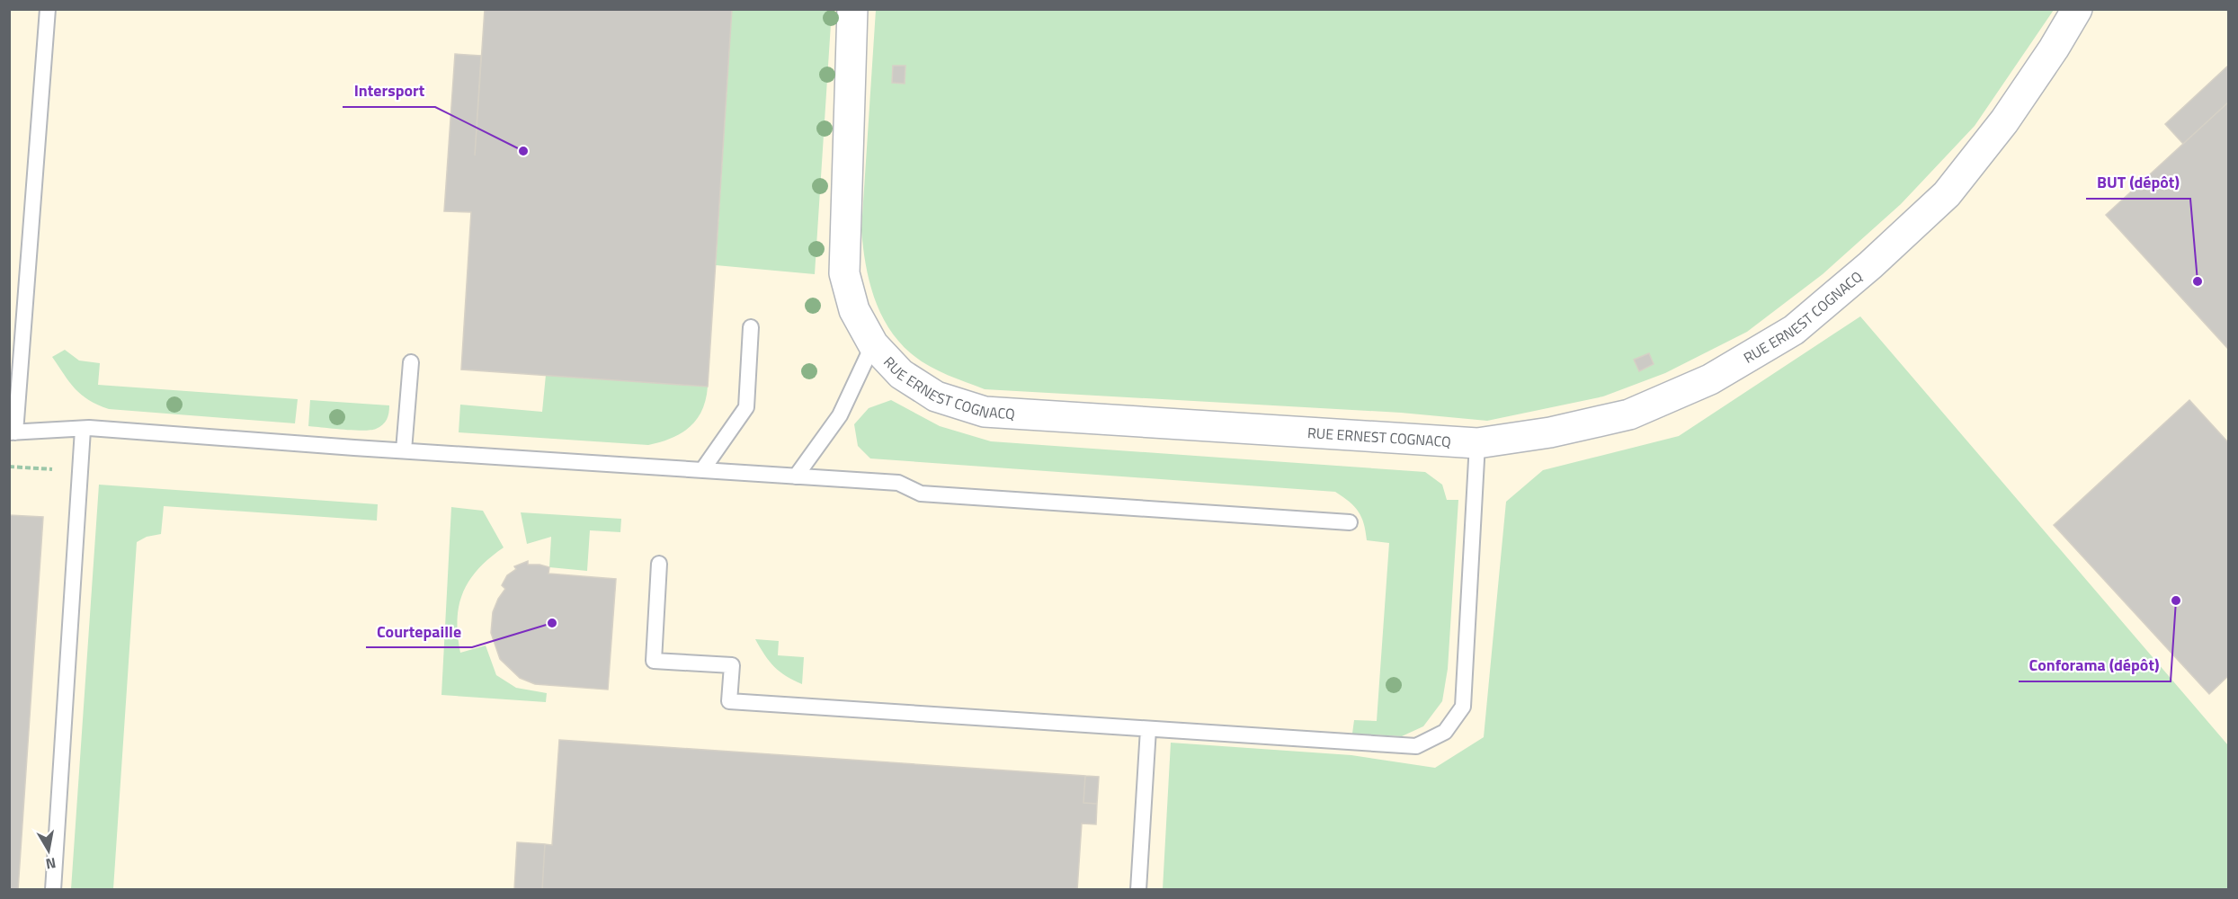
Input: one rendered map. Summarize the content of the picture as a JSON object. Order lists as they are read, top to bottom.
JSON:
{
  "streets": {
    "street": ["RUE ERNEST COGNACQ"]
  },
  "places": [
    "Intersport",
    "BUT (dépôt)",
    "Conforama (dépôt)",
    "Courtepaille"
  ],
  "north": "bottom"
}
